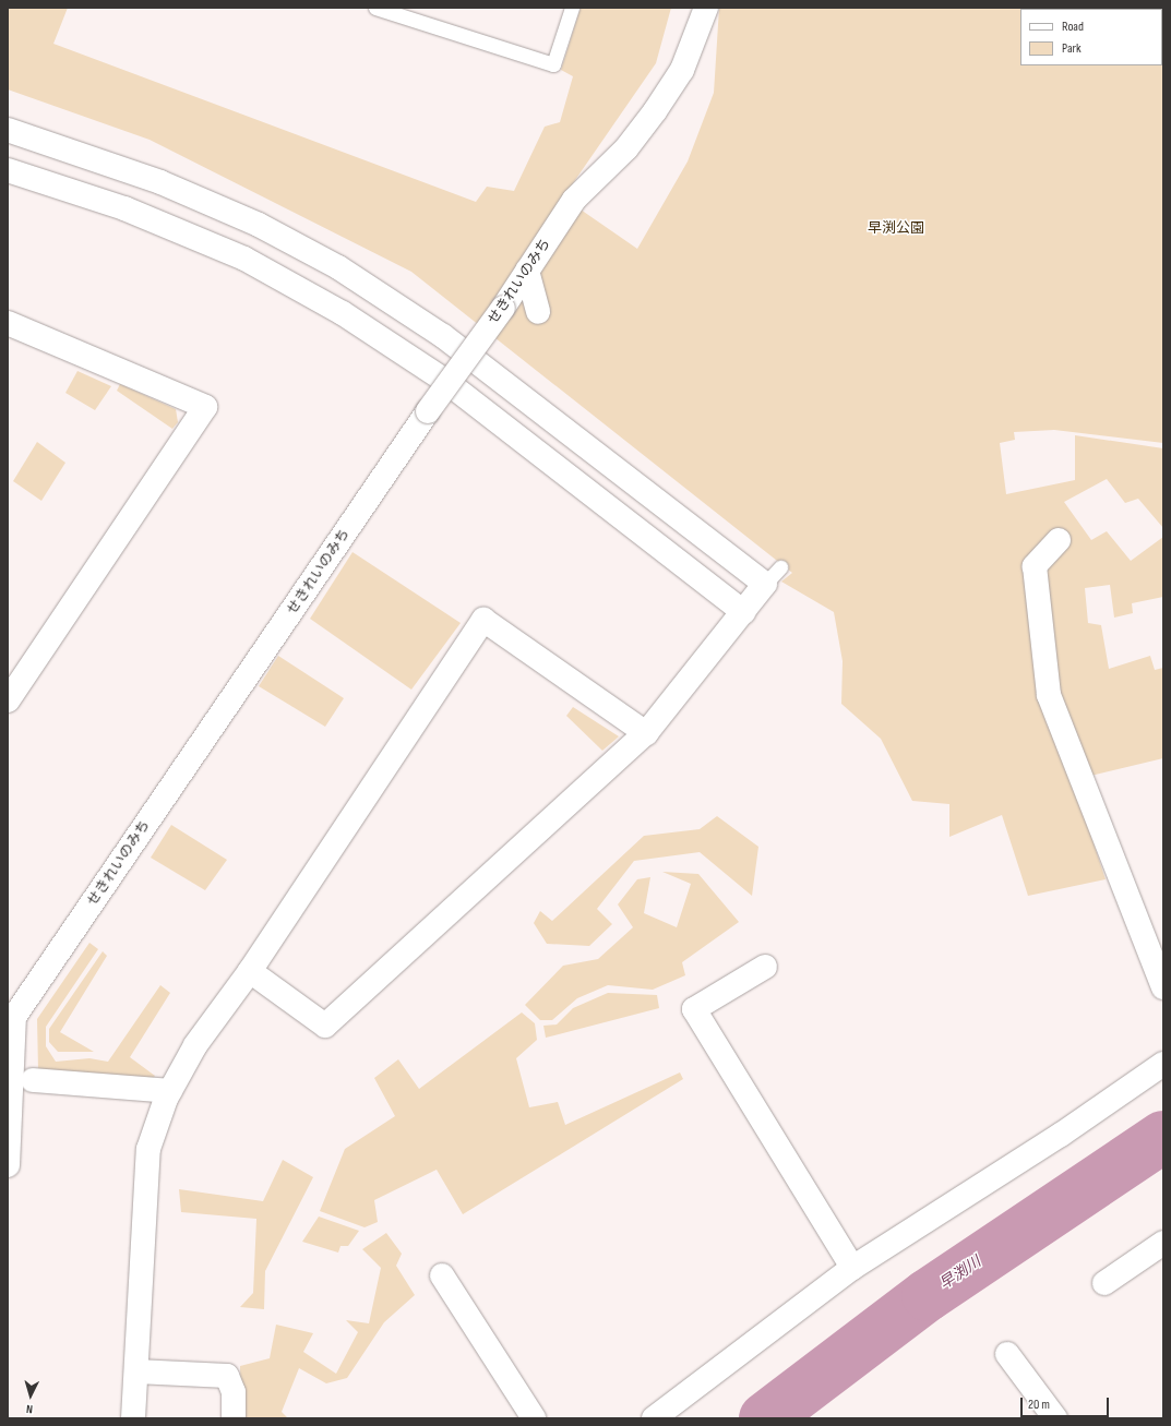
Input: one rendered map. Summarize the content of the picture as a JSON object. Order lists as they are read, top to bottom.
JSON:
{
  "streets": {
    "street": ["せきれいのみち"]
  },
  "water": ["早渕川"],
  "parks": ["早渕公園"],
  "legend": ["Road", "Park"],
  "scale_bar": "20 m",
  "north": "bottom"
}
